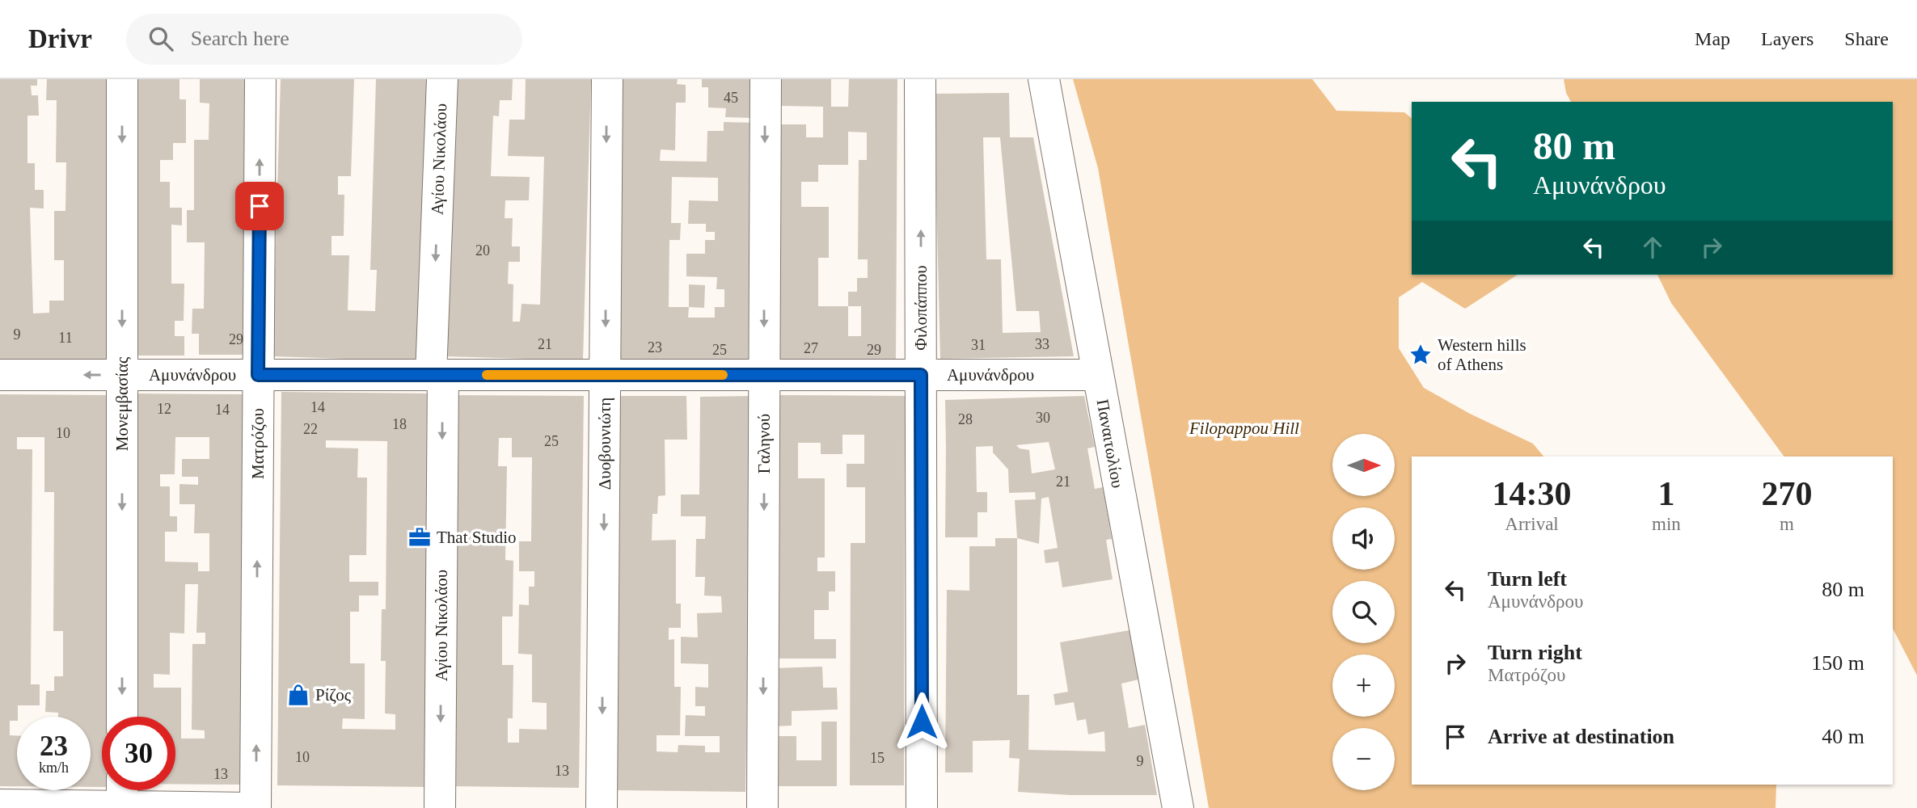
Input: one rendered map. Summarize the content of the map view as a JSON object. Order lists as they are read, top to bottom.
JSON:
{
  "streets": {
    "street": [
      "Αγίου Νικολάου",
      "Φιλοπάππου",
      "Αμυνάνδρου",
      "Μονεμβασίας",
      "Ματρόζου",
      "Δυοβουνιώτη",
      "Γαληνού",
      "Παναιτωλίου"
    ]
  },
  "crossings": [
    ["Αγίου Νικολάου", "Αμυνάνδρου"],
    ["Φιλοπάππου", "Αμυνάνδρου"],
    ["Αμυνάνδρου", "Μονεμβασίας"],
    ["Αμυνάνδρου", "Ματρόζου"],
    ["Αμυνάνδρου", "Δυοβουνιώτη"],
    ["Αμυνάνδρου", "Γαληνού"],
    ["Αμυνάνδρου", "Παναιτωλίου"]
  ],
  "one_way": [
    "Αγίου Νικολάου",
    "Φιλοπάππου",
    "Μονεμβασίας",
    "Ματρόζου",
    "Δυοβουνιώτη",
    "Γαληνού"
  ],
  "parks": ["Filopappou Hill"],
  "places": {
    "place": ["Western hills of Athens"],
    "office": ["That Studio"],
    "shop": ["Ρίζος"]
  },
  "house_numbers": [
    "45",
    "20",
    "9",
    "11",
    "29",
    "21",
    "33",
    "31",
    "23",
    "27",
    "25",
    "29",
    "14",
    "12",
    "14",
    "30",
    "28",
    "18",
    "22",
    "10",
    "25",
    "21",
    "10",
    "15",
    "9",
    "13",
    "13"
  ],
  "north": "right",
  "page": {
    "header": "Drivr",
    "search": "Search here",
    "nav": ["Map", "Layers", "Share"],
    "turn": ["80 m", "Αμυνάνδρου"],
    "map_buttons": ["+", "−"],
    "eta": [
      "14:30",
      "Arrival",
      "1",
      "min",
      "270",
      "m"
    ],
    "list": [
      {
        "name": "Turn left",
        "note": "Αμυνάνδρου",
        "value": "80 m"
      },
      {
        "name": "Turn right",
        "note": "Ματρόζου",
        "value": "150 m"
      },
      {
        "name": "Arrive at destination",
        "value": "40 m"
      }
    ],
    "speed": "23 km/h",
    "limit": "30"
  }
}
